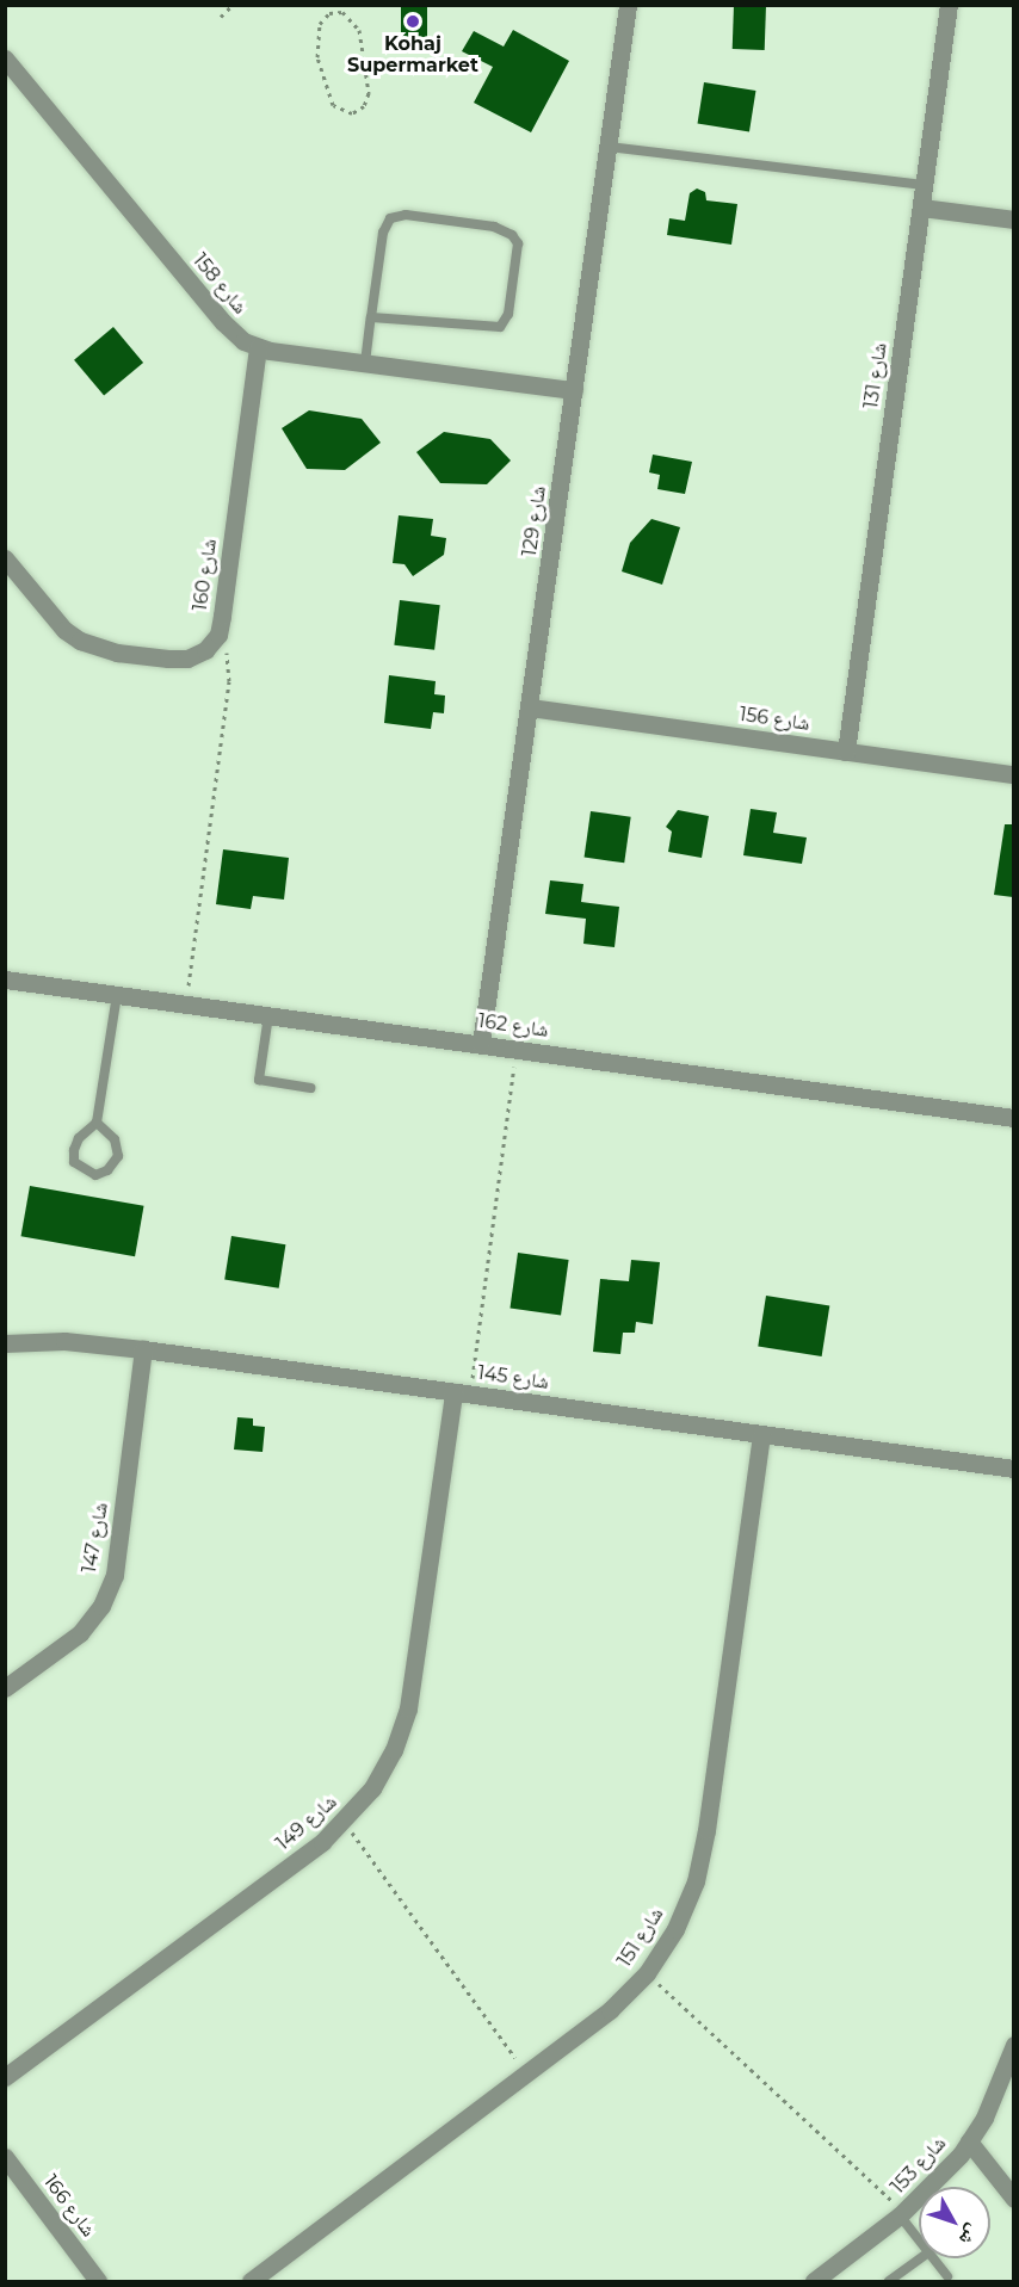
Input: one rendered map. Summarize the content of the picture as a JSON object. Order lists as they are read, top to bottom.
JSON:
{
  "streets": {
    "street": [
      "شارع 158",
      "شارع 131",
      "شارع 129",
      "شارع 160",
      "شارع 156",
      "شارع 162",
      "شارع 145",
      "شارع 147",
      "شارع 149",
      "شارع 151",
      "شارع 153",
      "شارع 166"
    ]
  },
  "crossings": [
    ["شارع 158", "شارع 129"],
    ["شارع 158", "شارع 160"],
    ["شارع 131", "شارع 156"],
    ["شارع 129", "شارع 156"],
    ["شارع 129", "شارع 162"],
    ["شارع 145", "شارع 147"],
    ["شارع 145", "شارع 149"],
    ["شارع 145", "شارع 151"]
  ],
  "places": ["Kohaj Supermarket"],
  "north": "bottom right"
}
